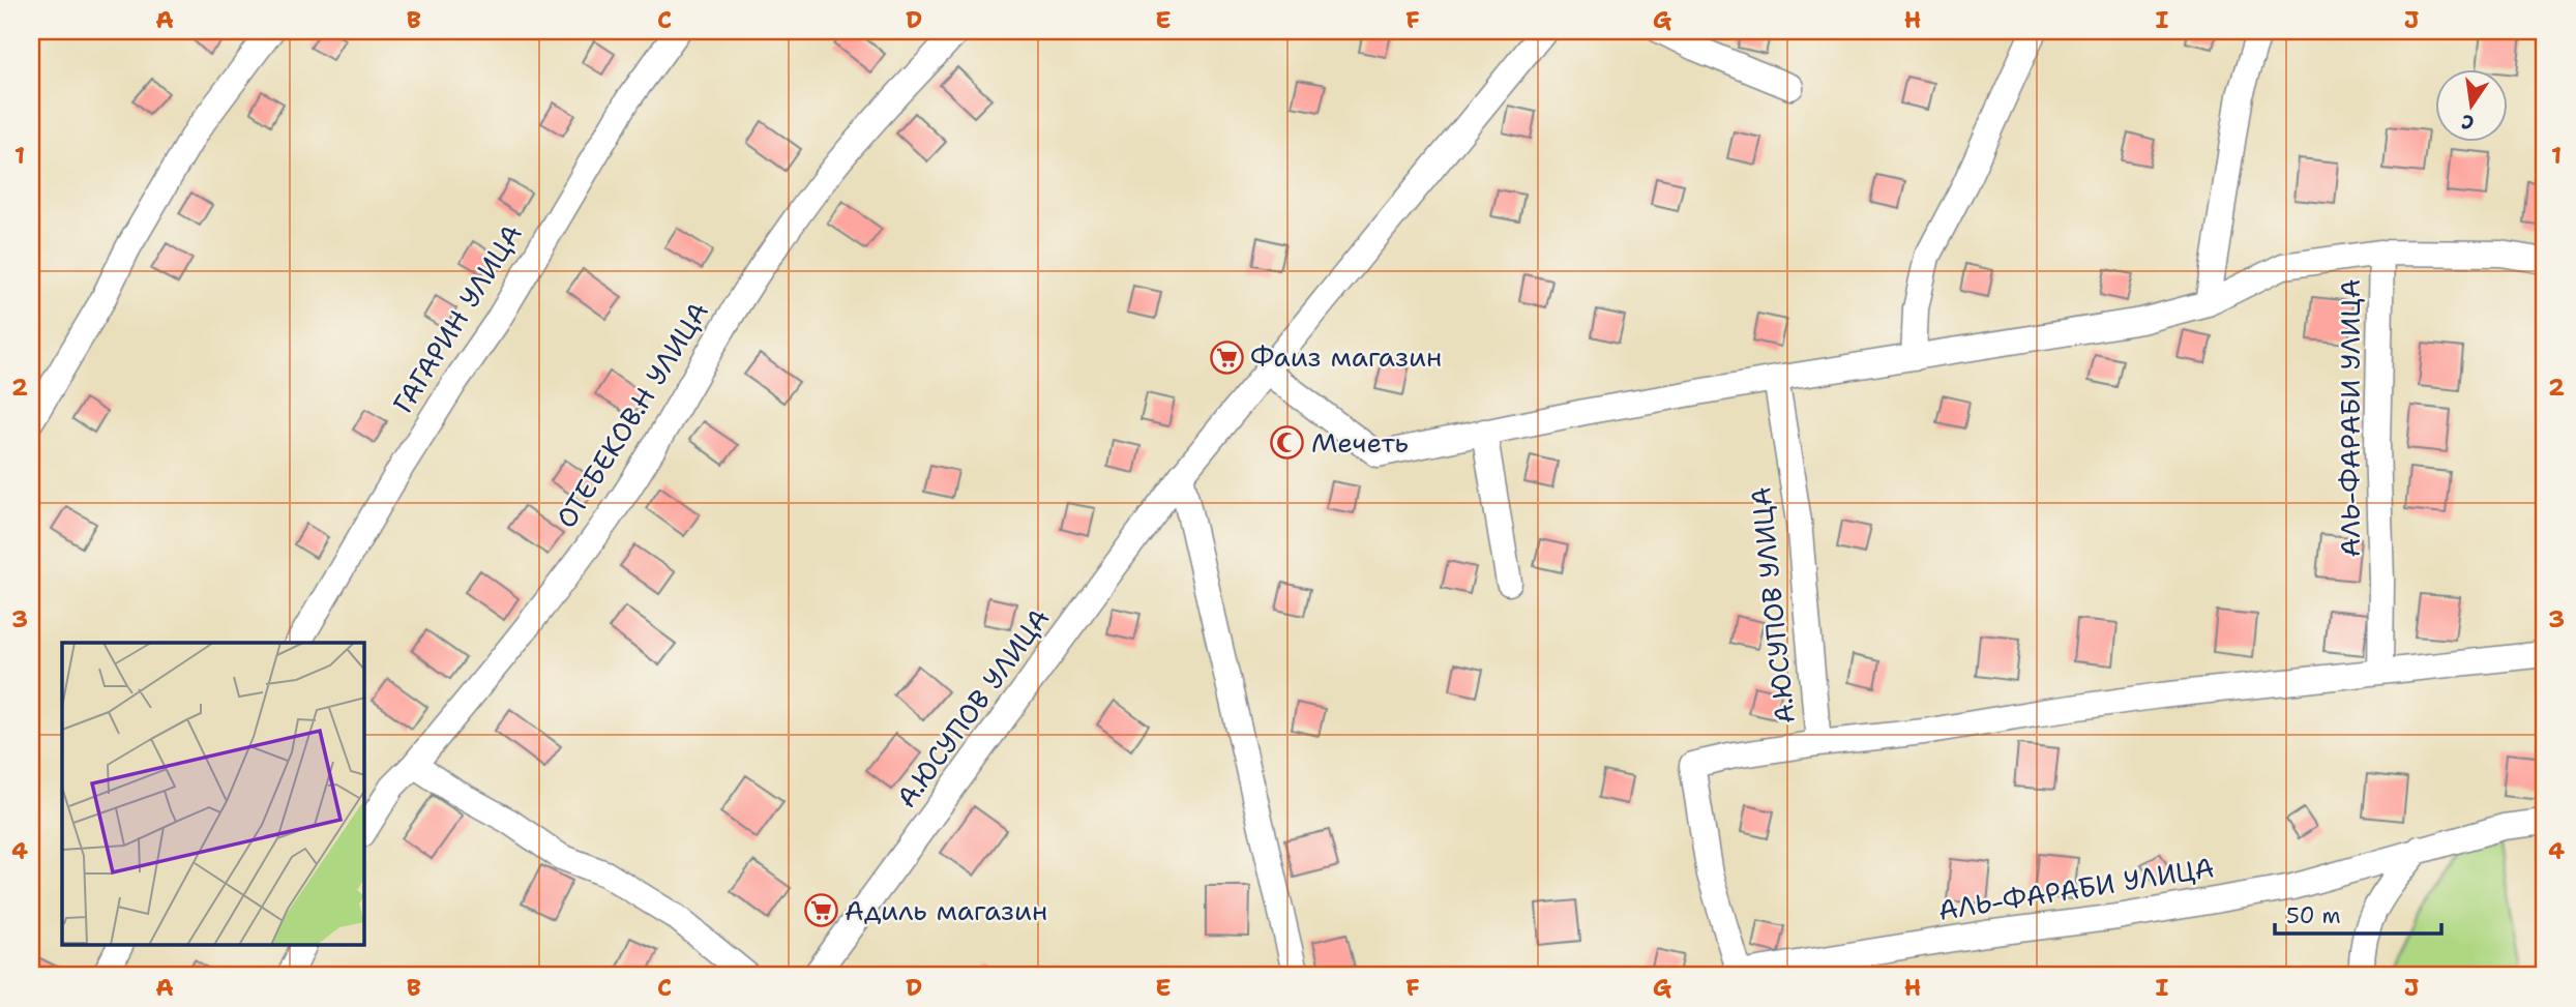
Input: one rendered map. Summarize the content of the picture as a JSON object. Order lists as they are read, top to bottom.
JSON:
{
  "streets": {
    "street": [
      "ГАГАРИН УЛИЦА",
      "ОТЕБЕКОВ.Н УЛИЦА",
      "АЛЬ-ФАРАБИ УЛИЦА",
      "А.ЮСУПОВ УЛИЦА"
    ]
  },
  "crossings": [
    ["АЛЬ-ФАРАБИ УЛИЦА", "А.ЮСУПОВ УЛИЦА"]
  ],
  "places": {
    "supermarket": ["Фаиз магазин", "Адиль магазин"],
    "mosque": ["Мечеть"]
  },
  "scale_bar": "50 m",
  "north": "bottom",
  "grid": {
    "columns": [
      "A",
      "B",
      "C",
      "D",
      "E",
      "F",
      "G",
      "H",
      "I",
      "J"
    ],
    "rows": [
      "1",
      "2",
      "3",
      "4"
    ]
  }
}
